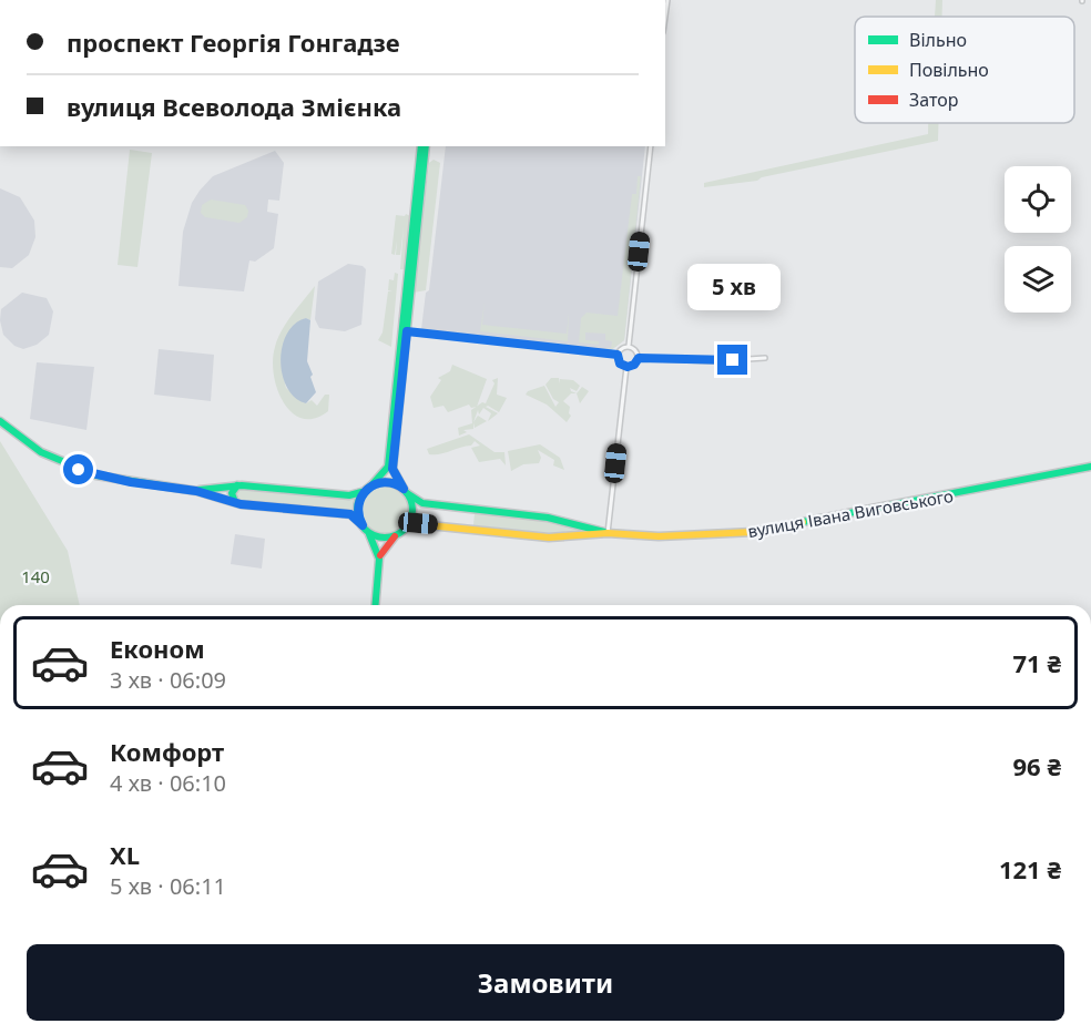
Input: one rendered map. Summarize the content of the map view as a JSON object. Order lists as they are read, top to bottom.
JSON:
{
  "streets": {
    "main road": ["вулиця Івана Виговського"]
  },
  "parks": ["140"],
  "legend": ["Вільно", "Повільно", "Затор"],
  "page": {
    "banner": ["проспект Георгія Гонгадзе", "вулиця Всеволода Змієнка"],
    "bubble": "5 хв",
    "list": [
      {
        "name": "Економ",
        "note": "3 хв · 06:09",
        "value": "71 ₴"
      },
      {
        "name": "Комфорт",
        "note": "4 хв · 06:10",
        "value": "96 ₴"
      },
      {
        "name": "XL",
        "note": "5 хв · 06:11",
        "value": "121 ₴"
      }
    ],
    "buttons": "Замовити"
  }
}
